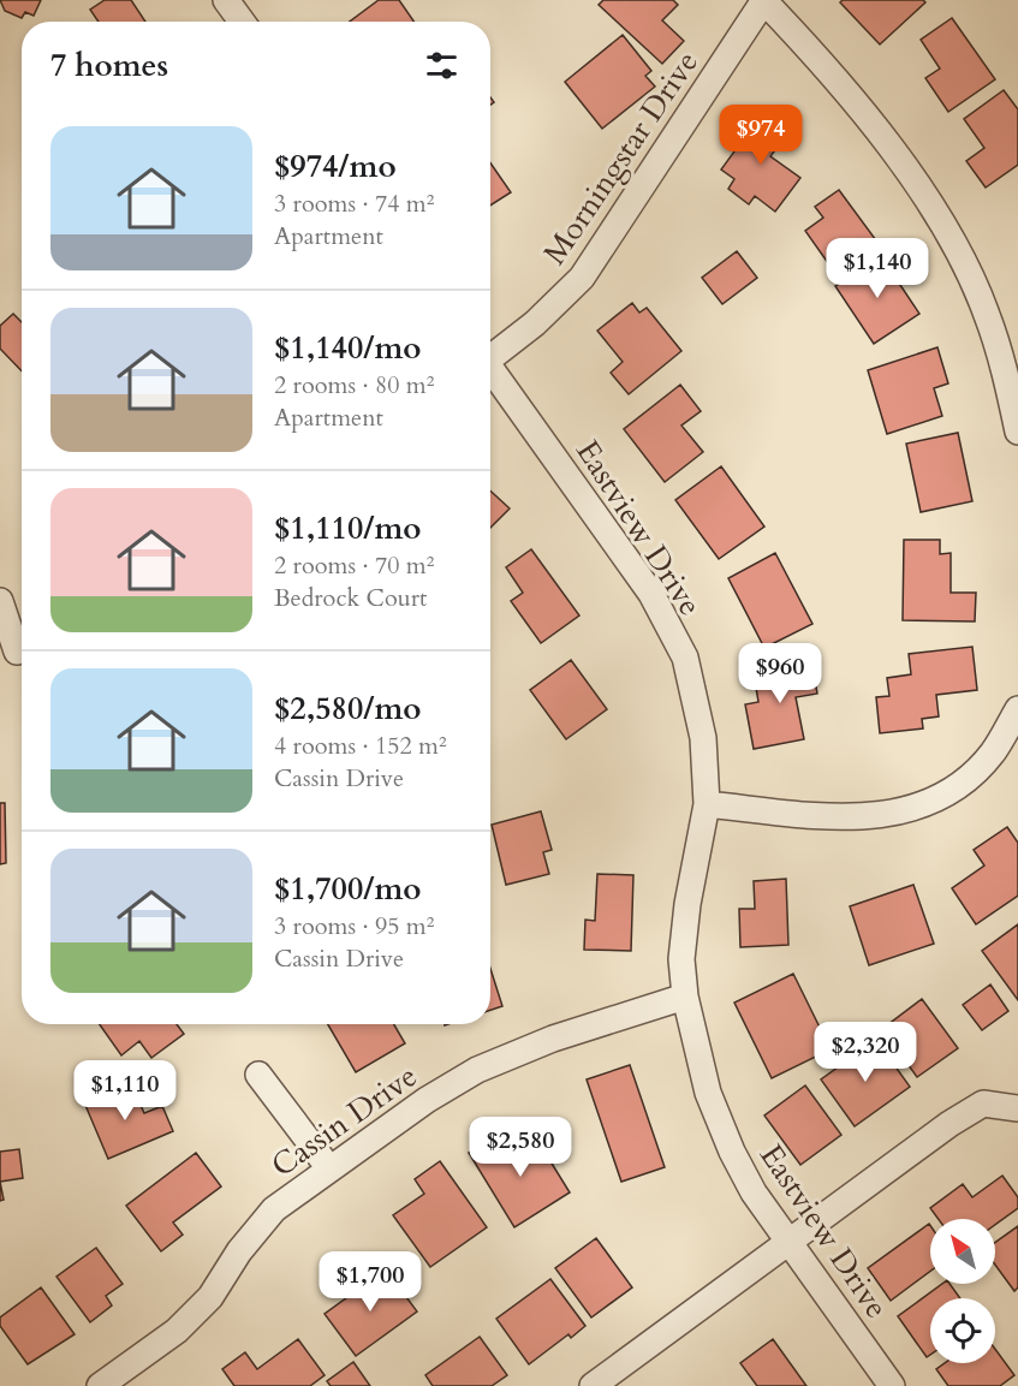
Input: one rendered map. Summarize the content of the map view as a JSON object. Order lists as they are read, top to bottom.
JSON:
{
  "streets": {
    "street": ["Morningstar Drive", "Eastview Drive", "Cassin Drive"]
  },
  "crossings": [
    ["Eastview Drive", "Cassin Drive"]
  ],
  "north": "top left",
  "page": {
    "heading": "7 homes",
    "price": [
      "$974",
      "$1,140",
      "$960",
      "$2,320",
      "$1,110",
      "$2,580",
      "$1,700"
    ],
    "list": [
      {
        "name": "$974/mo",
        "note": "3 rooms · 74 m² · Apartment"
      },
      {
        "name": "$1,140/mo",
        "note": "2 rooms · 80 m² · Apartment"
      },
      {
        "name": "$1,110/mo",
        "note": "2 rooms · 70 m² · Bedrock Court"
      },
      {
        "name": "$2,580/mo",
        "note": "4 rooms · 152 m² · Cassin Drive"
      },
      {
        "name": "$1,700/mo",
        "note": "3 rooms · 95 m² · Cassin Drive"
      }
    ]
  }
}
